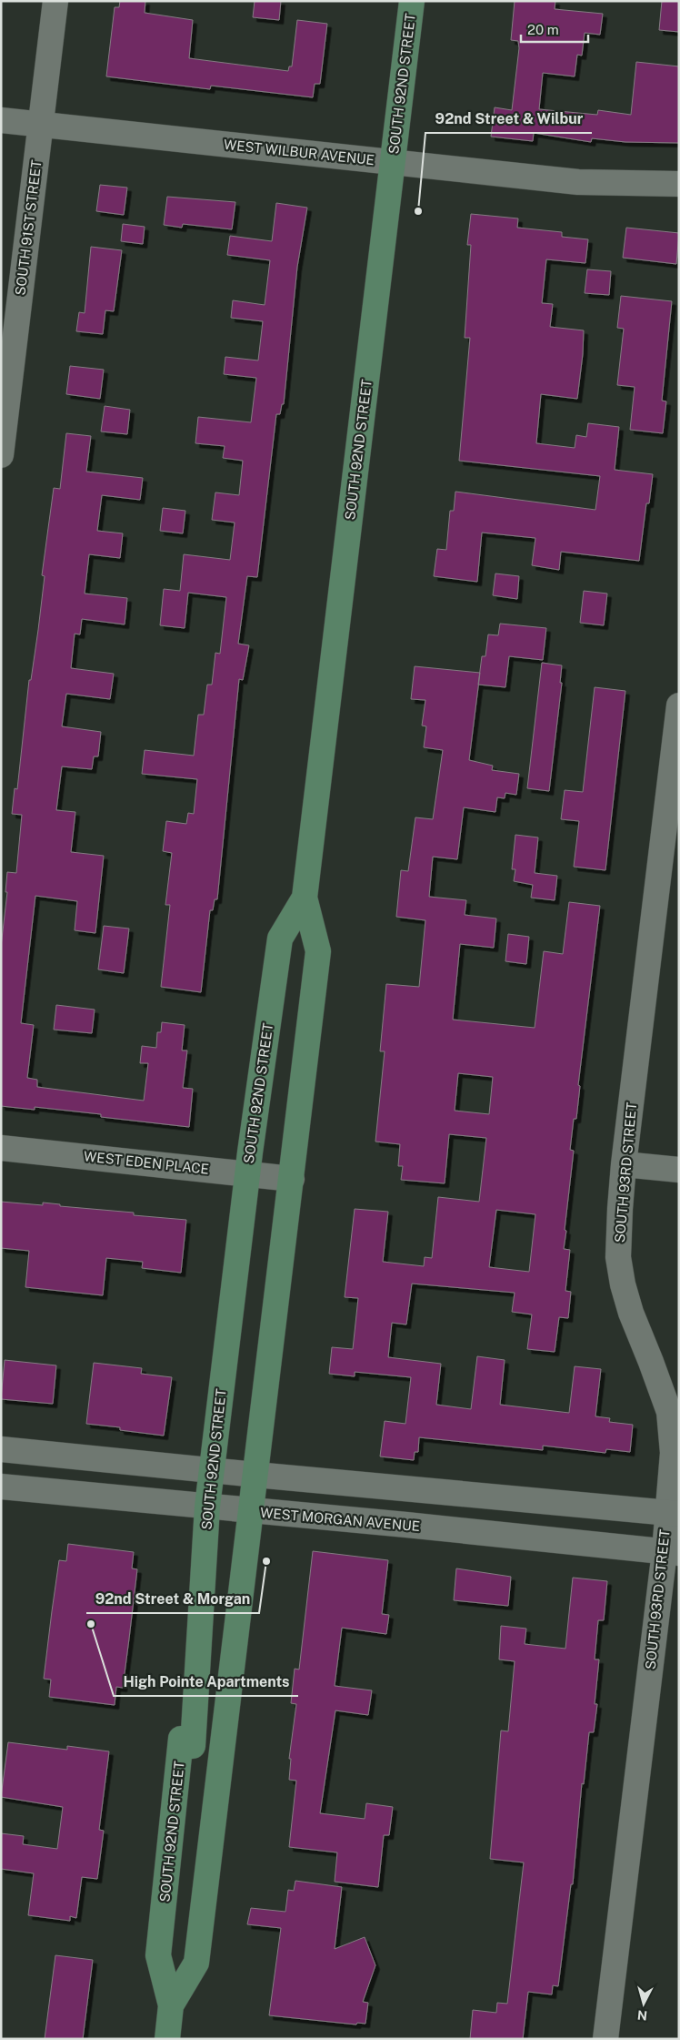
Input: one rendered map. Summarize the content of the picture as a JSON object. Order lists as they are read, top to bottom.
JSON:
{
  "streets": {
    "main road": ["SOUTH 92ND STREET"],
    "street": [
      "WEST WILBUR AVENUE",
      "SOUTH 91ST STREET",
      "WEST EDEN PLACE",
      "SOUTH 93RD STREET",
      "WEST MORGAN AVENUE"
    ]
  },
  "crossings": [
    ["SOUTH 92ND STREET", "WEST WILBUR AVENUE"],
    ["SOUTH 92ND STREET", "WEST EDEN PLACE"],
    ["SOUTH 92ND STREET", "WEST MORGAN AVENUE"],
    ["WEST WILBUR AVENUE", "SOUTH 91ST STREET"],
    ["SOUTH 93RD STREET", "WEST MORGAN AVENUE"]
  ],
  "places": ["92nd Street & Wilbur", "92nd Street & Morgan", "High Pointe Apartments"],
  "scale_bar": "20 m",
  "north": "bottom"
}
